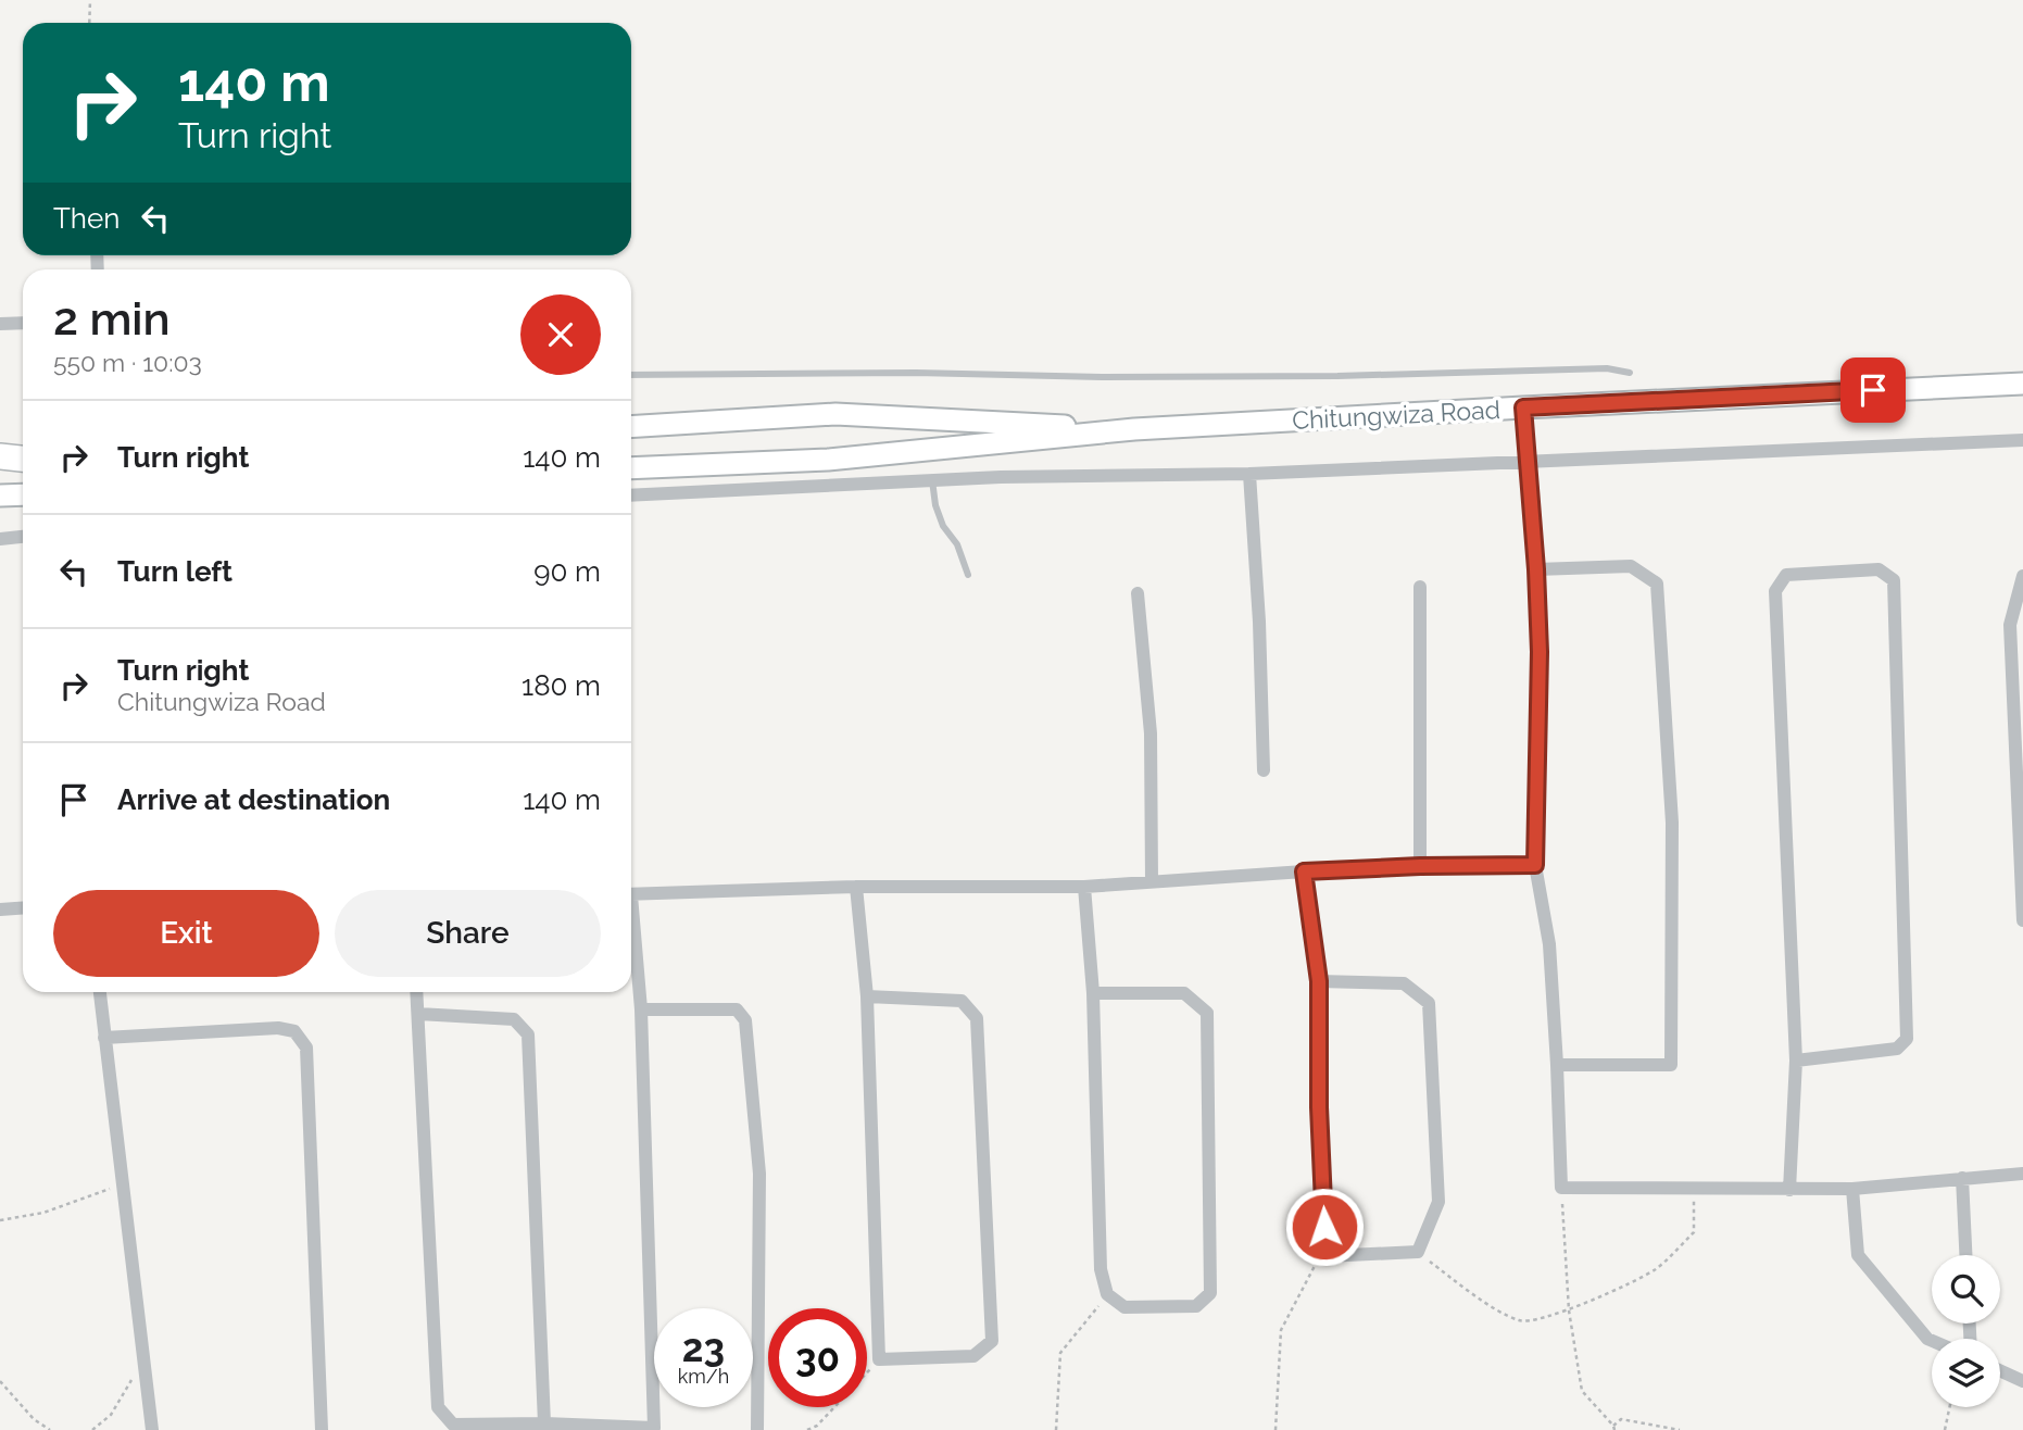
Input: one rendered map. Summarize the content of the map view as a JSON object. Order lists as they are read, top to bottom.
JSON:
{
  "streets": {
    "main road": ["Chitungwiza Road"]
  },
  "page": {
    "turn": ["140 m", "Turn right"],
    "then": "Then",
    "heading": ["2 min", "550 m · 10:03"],
    "list": [
      {
        "name": "Turn right",
        "value": "140 m"
      },
      {
        "name": "Turn left",
        "value": "90 m"
      },
      {
        "name": "Turn right",
        "note": "Chitungwiza Road",
        "value": "180 m"
      },
      {
        "name": "Arrive at destination",
        "value": "140 m"
      }
    ],
    "buttons": ["Exit", "Share"],
    "speed": "23 km/h",
    "limit": "30"
  }
}
